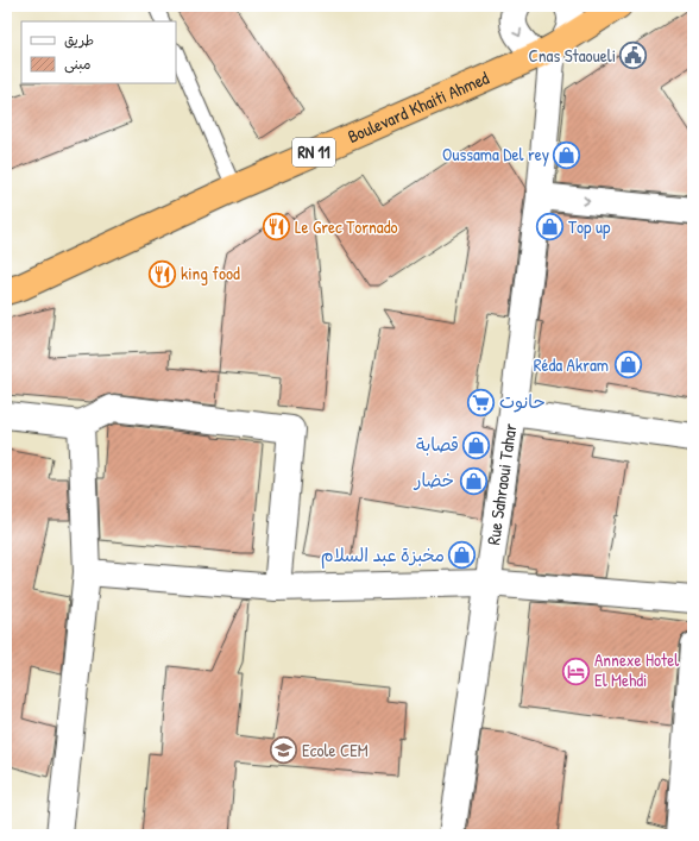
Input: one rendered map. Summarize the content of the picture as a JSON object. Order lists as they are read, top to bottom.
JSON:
{
  "streets": {
    "highway": ["Boulevard Khaiti Ahmed", "RN 11"],
    "street": ["Rue Sahraoui Tahar"]
  },
  "crossings": [
    ["Boulevard Khaiti Ahmed", "Rue Sahraoui Tahar"]
  ],
  "places": {
    "public building": ["Cnas Staoueli"],
    "shop": [
      "Oussama Del rey",
      "Top up",
      "Réda Akram",
      "قصابة",
      "خضار",
      "مخبزة عبد السلام"
    ],
    "restaurant": ["Le Grec Tornado", "king food"],
    "supermarket": ["حانوت"],
    "hotel": ["Annexe Hotel El Mehdi"],
    "school or university": ["Ecole CEM"]
  },
  "legend": ["طريق", "مبنى"]
}
